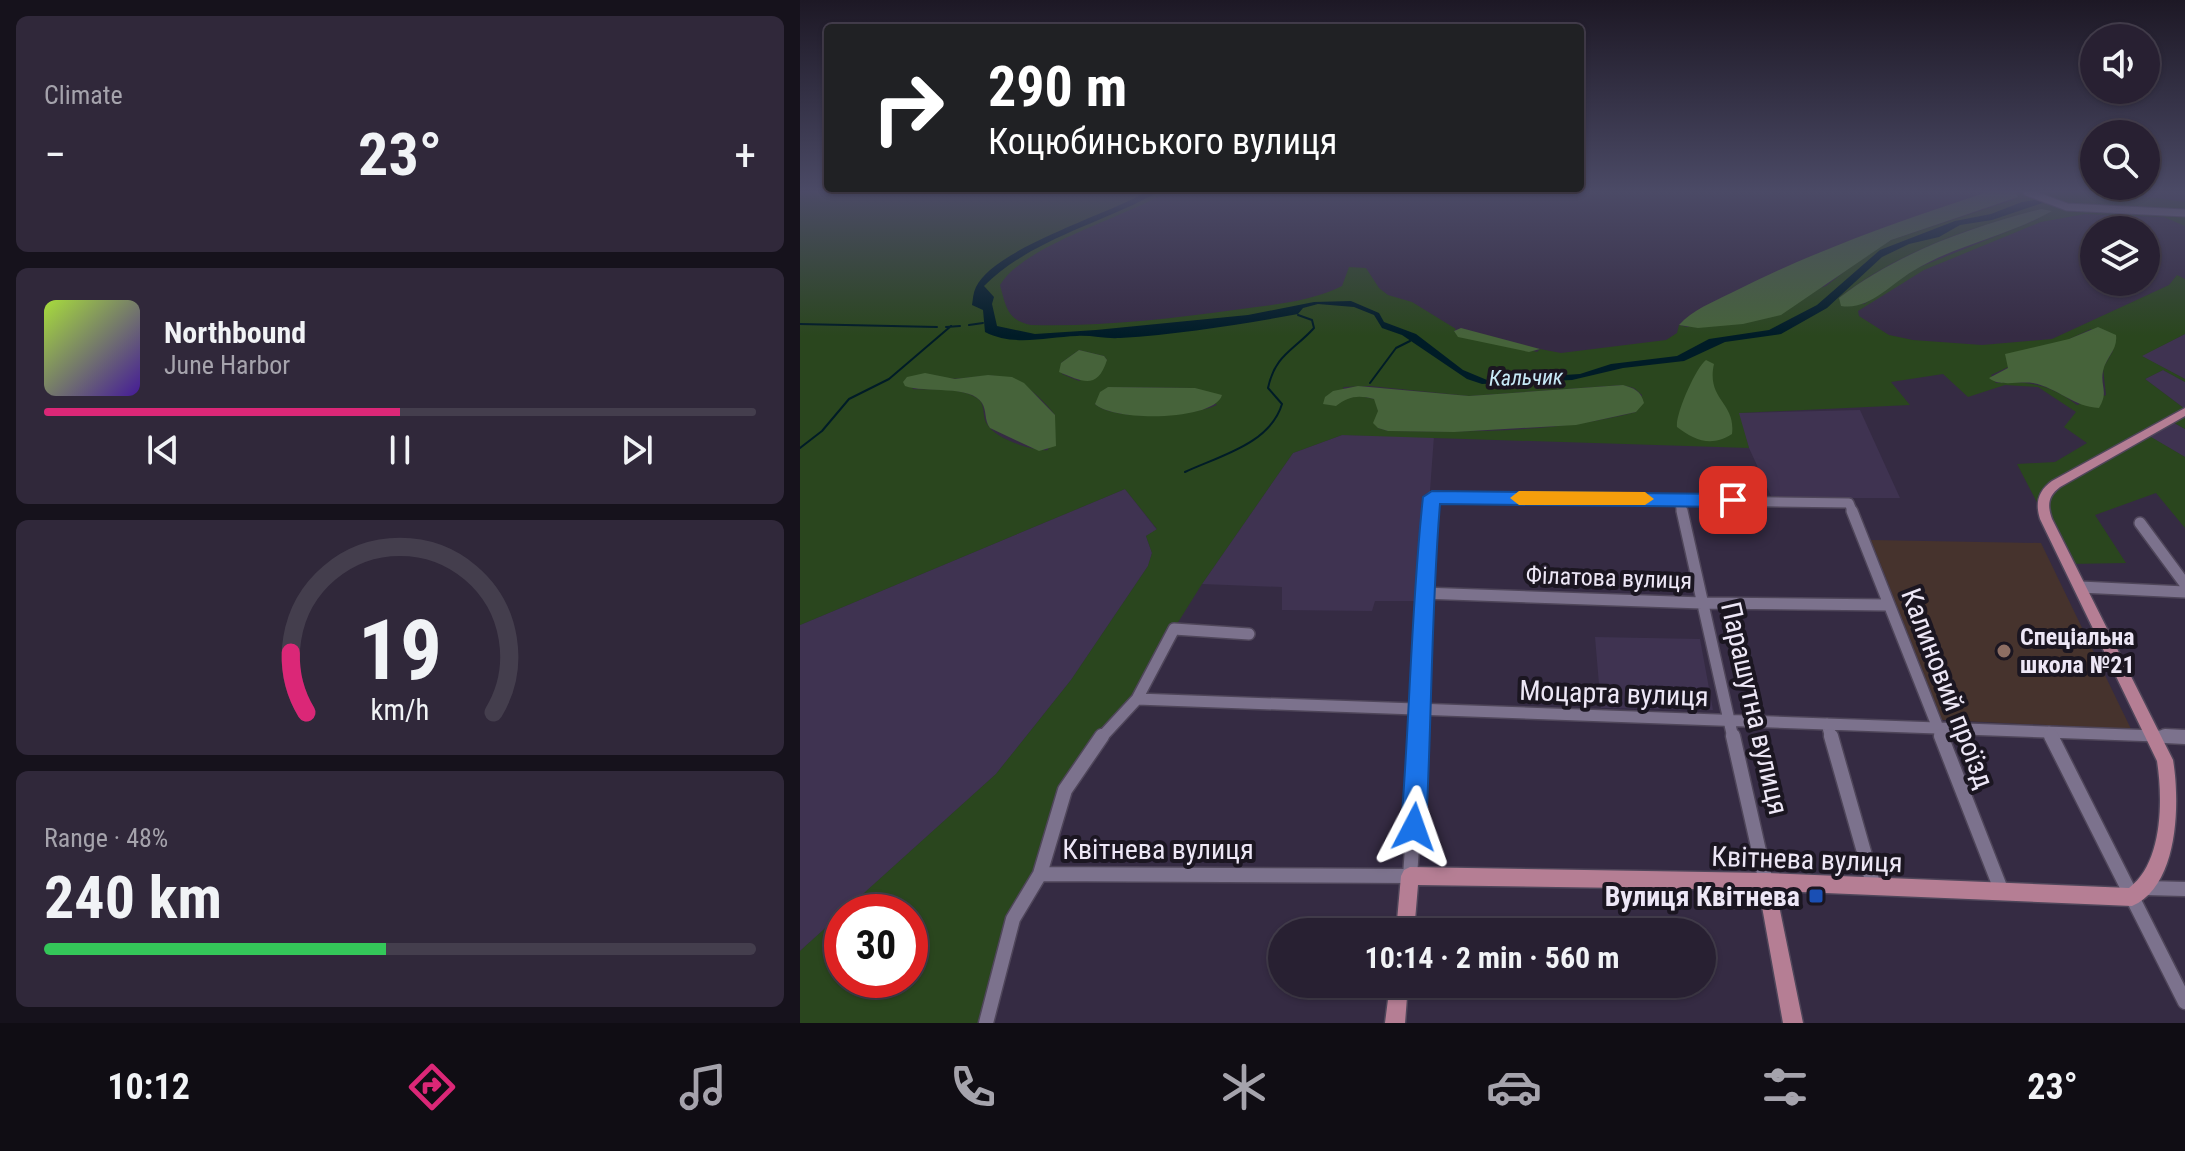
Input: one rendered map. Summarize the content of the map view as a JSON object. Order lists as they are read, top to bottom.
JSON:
{
  "streets": {
    "main road": ["Парашутна вулиця", "Квітнева вулиця"],
    "street": ["Філатова вулиця", "Калиновий проїзд", "Моцарта вулиця"]
  },
  "crossings": [
    ["Філатова вулиця", "Калиновий проїзд"],
    ["Філатова вулиця", "Парашутна вулиця"],
    ["Калиновий проїзд", "Моцарта вулиця"],
    ["Калиновий проїзд", "Парашутна вулиця"],
    ["Калиновий проїзд", "Квітнева вулиця"],
    ["Моцарта вулиця", "Парашутна вулиця"],
    ["Парашутна вулиця", "Квітнева вулиця"]
  ],
  "water": ["Кальчик"],
  "places": {
    "other": ["Спеціальна школа №21"],
    "transit": ["Вулиця Квітнева"]
  },
  "page": {
    "tile": [
      "Climate",
      ["Range · 48%", "240 km"]
    ],
    "turn": ["290 m", "Коцюбинського вулиця"],
    "heat": ["−", "23°", "+"],
    "song": ["Northbound", "June Harbor"],
    "limit": "30",
    "trip": "10:14 · 2 min · 560 m",
    "tabs": ["10:12", "23°"],
    "gauge": ["19", "km/h"]
  }
}
